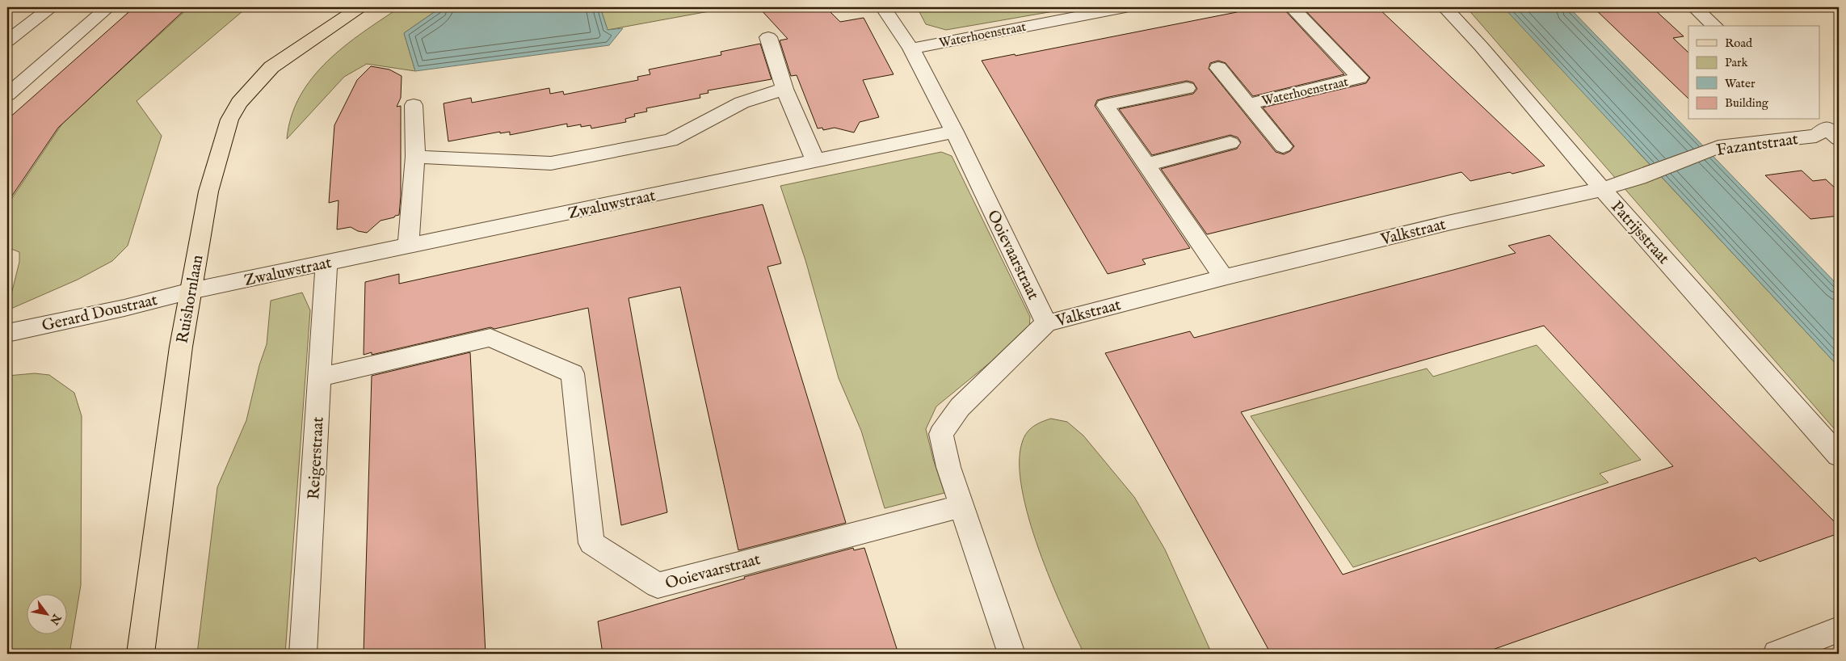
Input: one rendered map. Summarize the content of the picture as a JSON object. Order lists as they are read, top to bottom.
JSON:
{
  "streets": {
    "main road": ["Ruishornlaan"],
    "street": [
      "Waterhoenstraat",
      "Fazantstraat",
      "Zwaluwstraat",
      "Valkstraat",
      "Patrijsstraat",
      "Ooievaarstraat",
      "Gerard Doustraat",
      "Reigerstraat"
    ]
  },
  "crossings": [
    ["Waterhoenstraat", "Ooievaarstraat"],
    ["Fazantstraat", "Valkstraat"],
    ["Fazantstraat", "Patrijsstraat"],
    ["Zwaluwstraat", "Ooievaarstraat"],
    ["Zwaluwstraat", "Ruishornlaan"],
    ["Zwaluwstraat", "Gerard Doustraat"],
    ["Zwaluwstraat", "Reigerstraat"],
    ["Valkstraat", "Patrijsstraat"],
    ["Valkstraat", "Ooievaarstraat"],
    ["Ooievaarstraat", "Reigerstraat"],
    ["Ruishornlaan", "Gerard Doustraat"]
  ],
  "legend": [
    "Road",
    "Park",
    "Water",
    "Building"
  ],
  "north": "bottom right"
}
